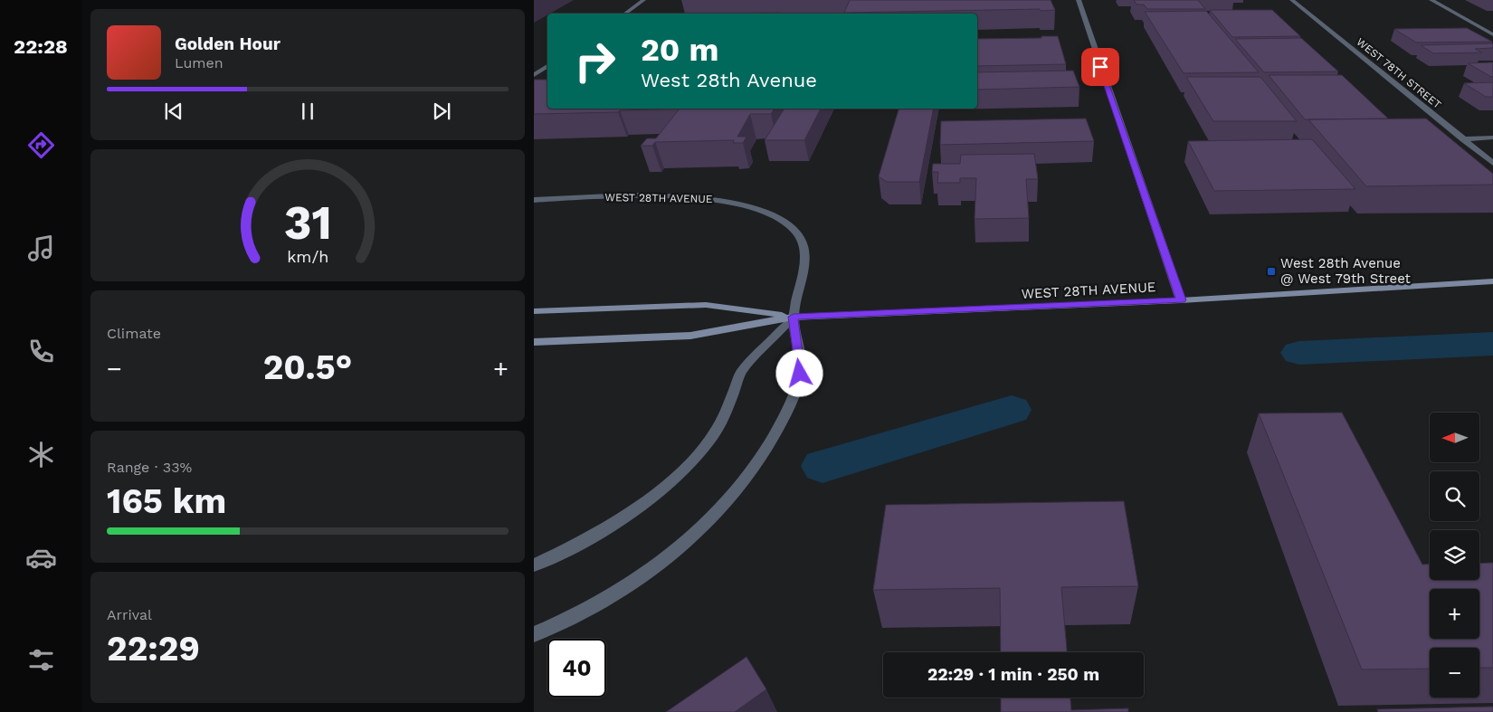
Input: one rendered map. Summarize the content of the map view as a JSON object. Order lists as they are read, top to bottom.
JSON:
{
  "streets": {
    "main road": ["WEST 28TH AVENUE"],
    "street": ["WEST 78TH STREET"]
  },
  "places": {
    "transit": ["West 28th Avenue @ West 79th Street"]
  },
  "north": "left",
  "page": {
    "tabs": "22:28",
    "turn": ["20 m", "West 28th Avenue"],
    "song": ["Golden Hour", "Lumen"],
    "tile": [
      "Climate",
      ["Range · 33%", "165 km"],
      ["Arrival", "22:29"]
    ],
    "heat": ["−", "20.5°", "+"],
    "map_buttons": ["+", "−"],
    "limit": "40",
    "trip": "22:29 · 1 min · 250 m",
    "gauge": ["31", "km/h"]
  }
}
